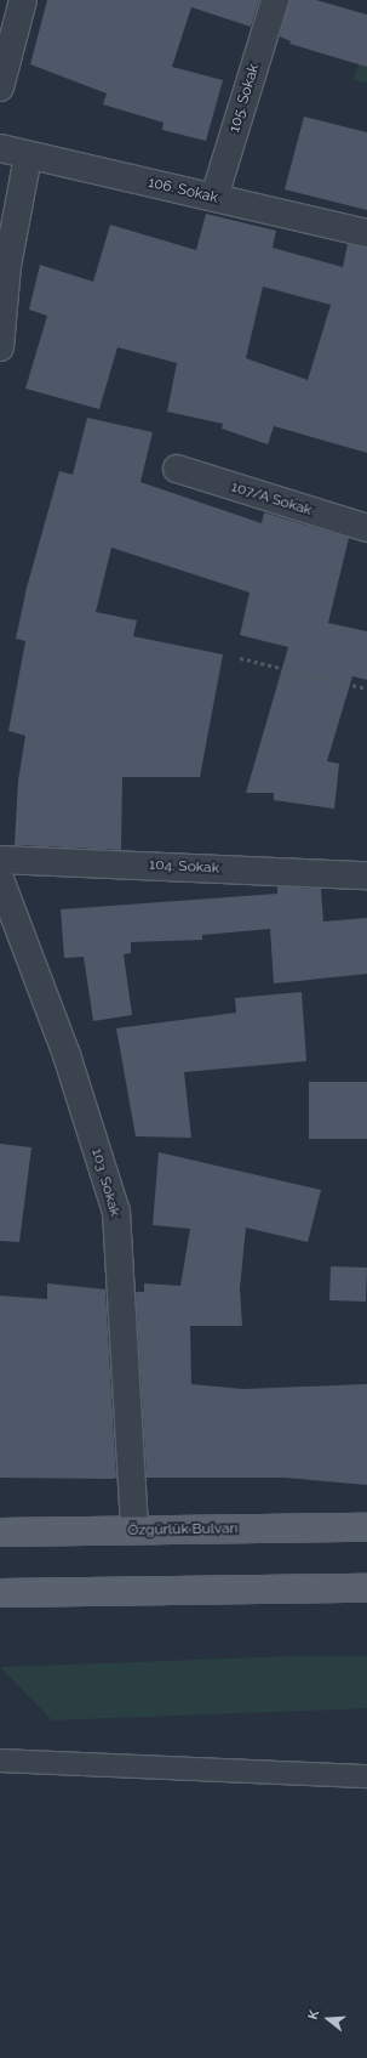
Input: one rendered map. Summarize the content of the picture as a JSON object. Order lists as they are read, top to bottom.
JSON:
{
  "streets": {
    "main road": ["Özgürlük Bulvarı"],
    "street": [
      "105. Sokak",
      "106. Sokak",
      "107/A Sokak",
      "104. Sokak",
      "103. Sokak"
    ]
  },
  "crossings": [
    ["105. Sokak", "106. Sokak"],
    ["103. Sokak", "Özgürlük Bulvarı"]
  ],
  "north": "left"
}
